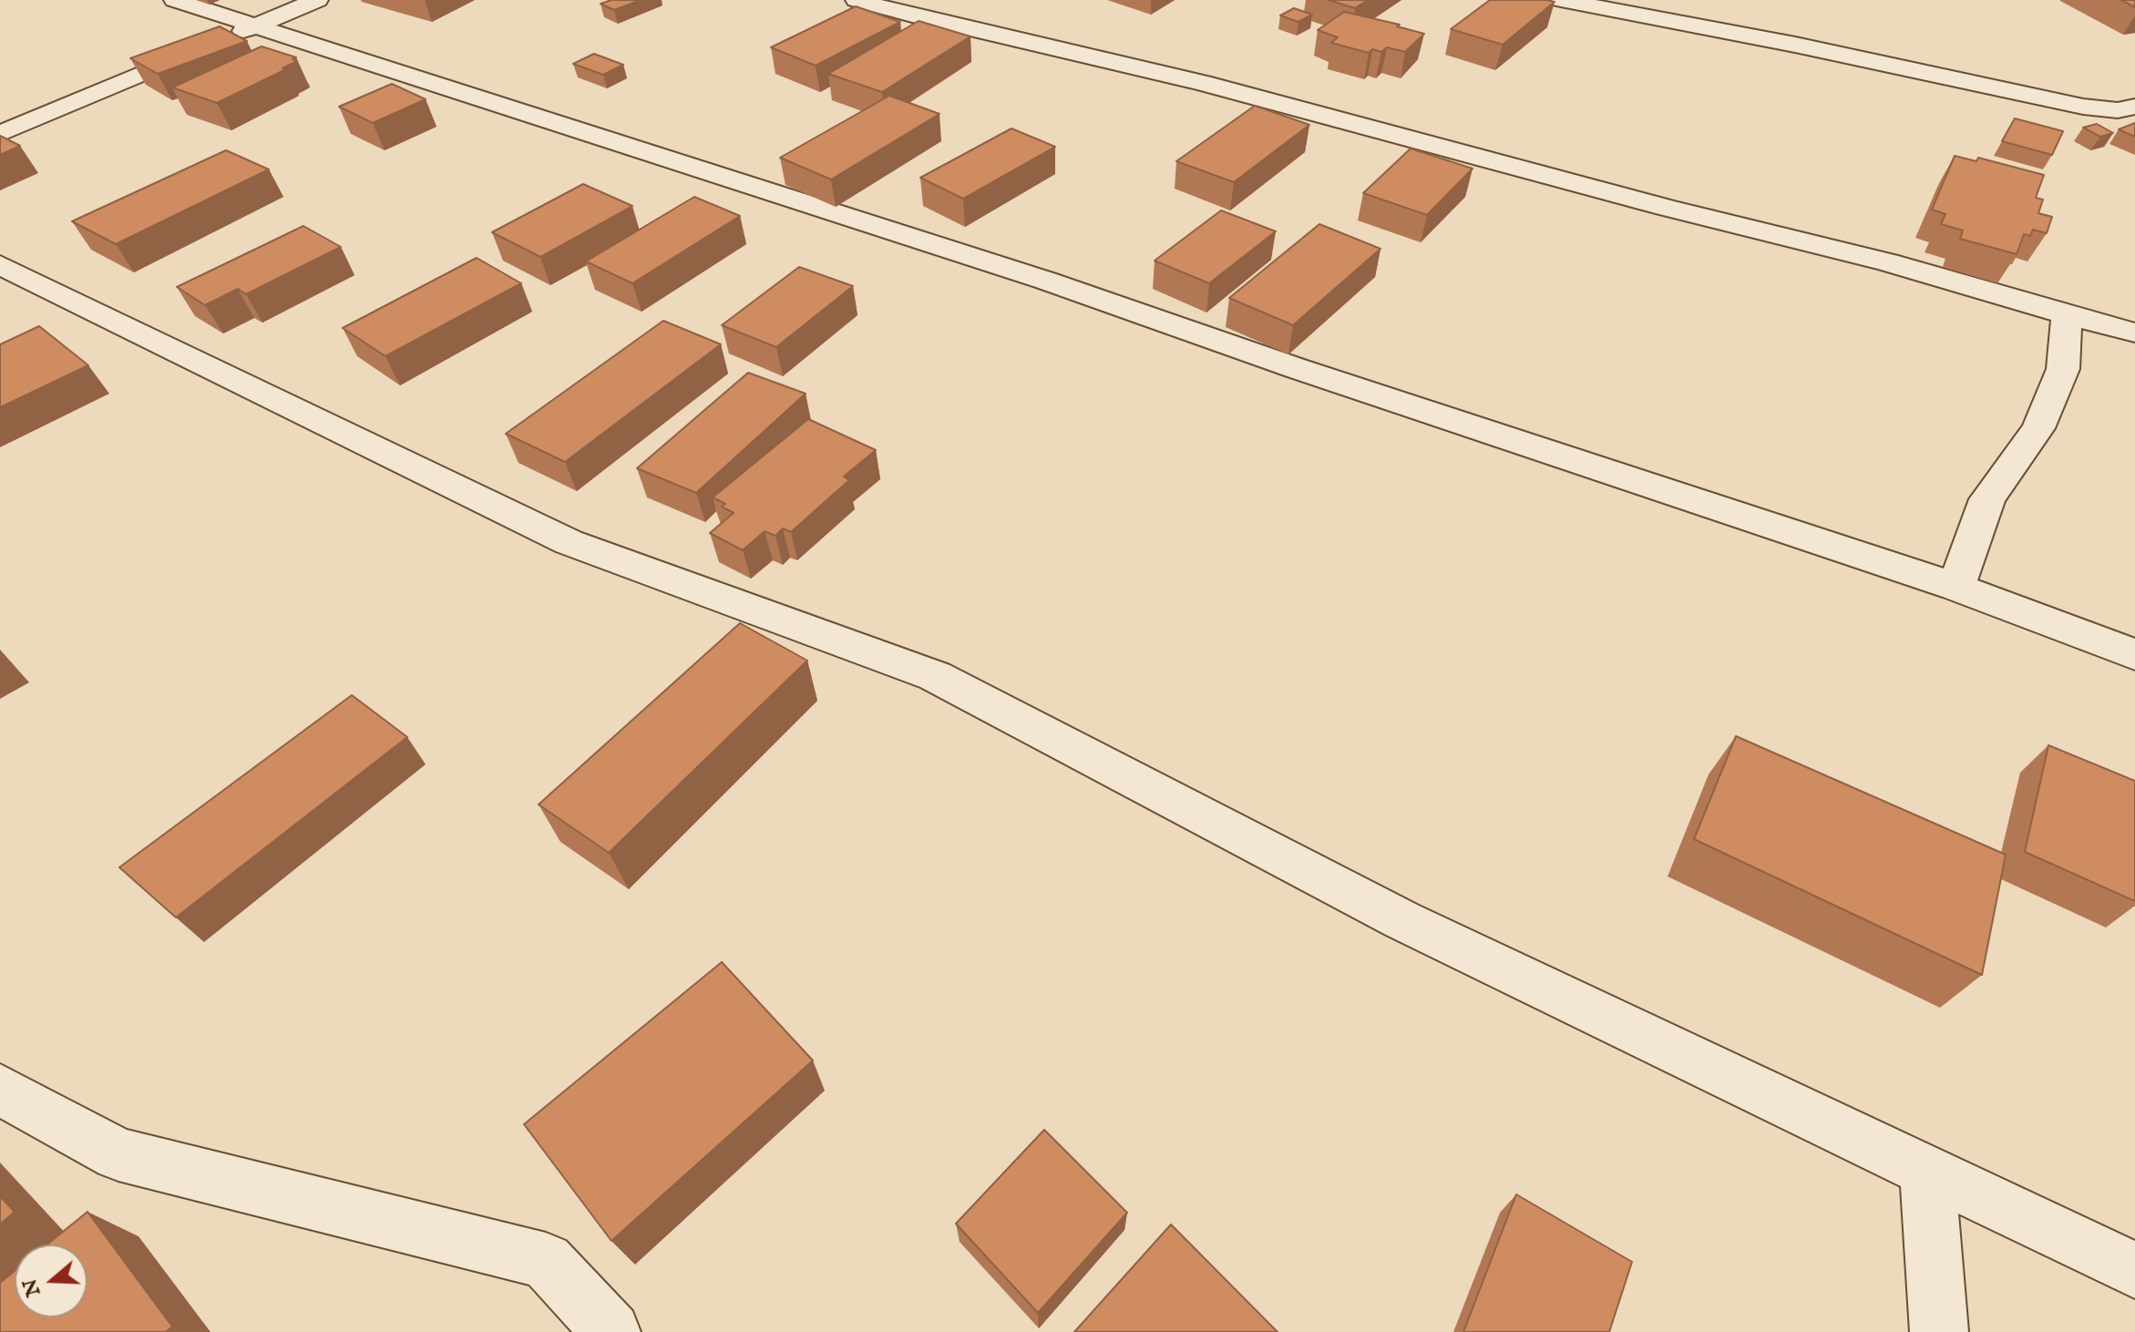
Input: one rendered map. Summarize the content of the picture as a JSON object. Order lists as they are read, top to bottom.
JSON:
{
  "north": "left"
}
